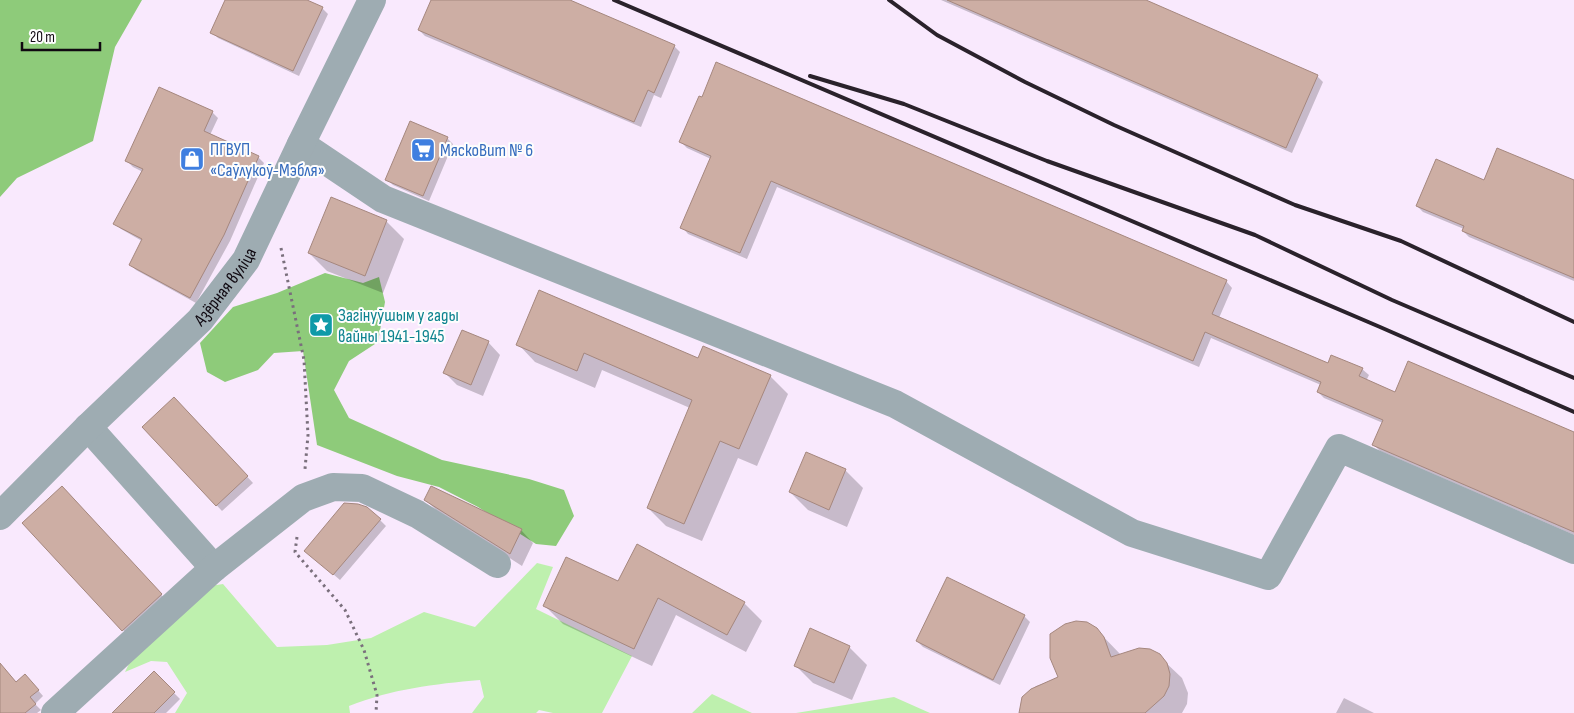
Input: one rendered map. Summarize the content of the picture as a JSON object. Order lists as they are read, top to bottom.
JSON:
{
  "streets": {
    "street": ["Азёрная вуліца"]
  },
  "places": {
    "supermarket": ["МяскоВит № 6"],
    "shop": ["ПГВУП «Саўлукоў-Мэбля»"],
    "place": ["Загінуўшым у гады вайны 1941-1945"]
  },
  "scale_bar": "20 m"
}
